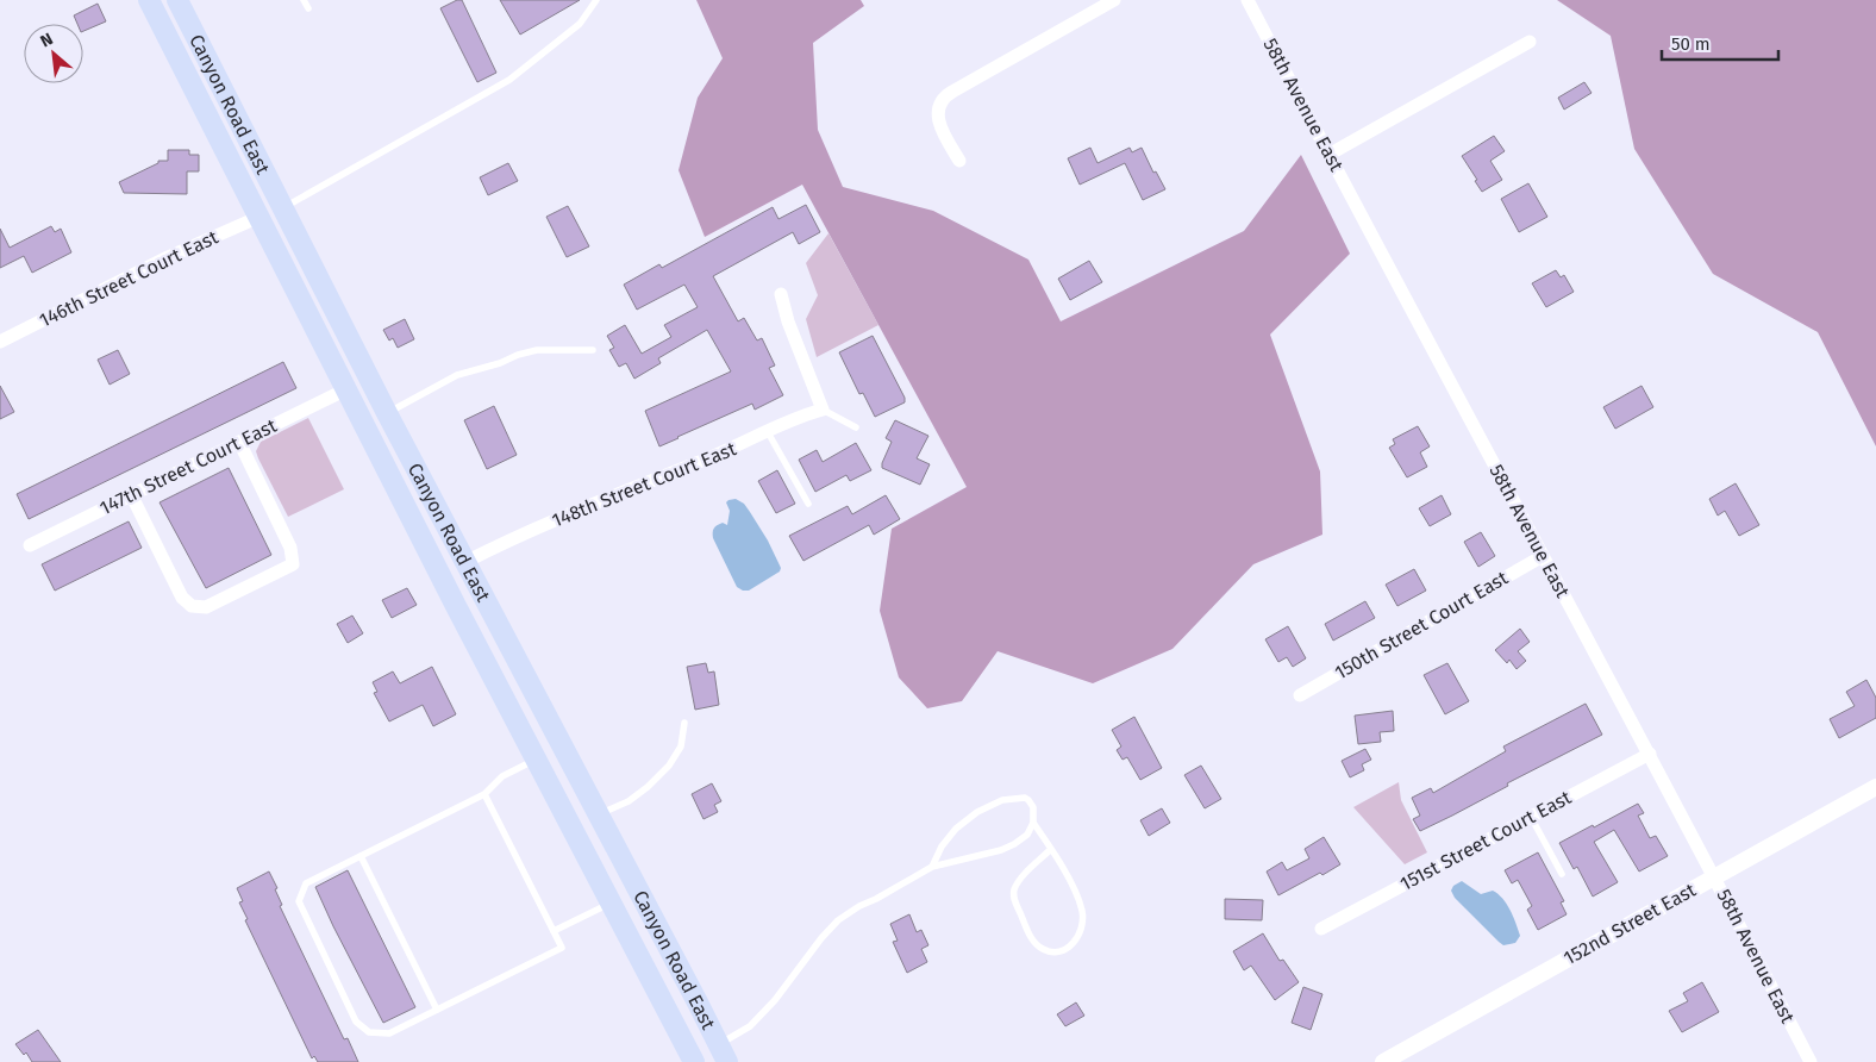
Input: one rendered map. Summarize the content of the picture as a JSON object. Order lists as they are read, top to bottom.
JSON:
{
  "streets": {
    "main road": ["Canyon Road East"],
    "street": [
      "58th Avenue East",
      "146th Street Court East",
      "147th Street Court East",
      "148th Street Court East",
      "150th Street Court East",
      "151st Street Court East",
      "152nd Street East"
    ]
  },
  "crossings": [
    ["Canyon Road East", "146th Street Court East"],
    ["Canyon Road East", "147th Street Court East"],
    ["Canyon Road East", "148th Street Court East"],
    ["58th Avenue East", "150th Street Court East"],
    ["58th Avenue East", "151st Street Court East"],
    ["58th Avenue East", "152nd Street East"]
  ],
  "scale_bar": "50 m",
  "north": "top left"
}
